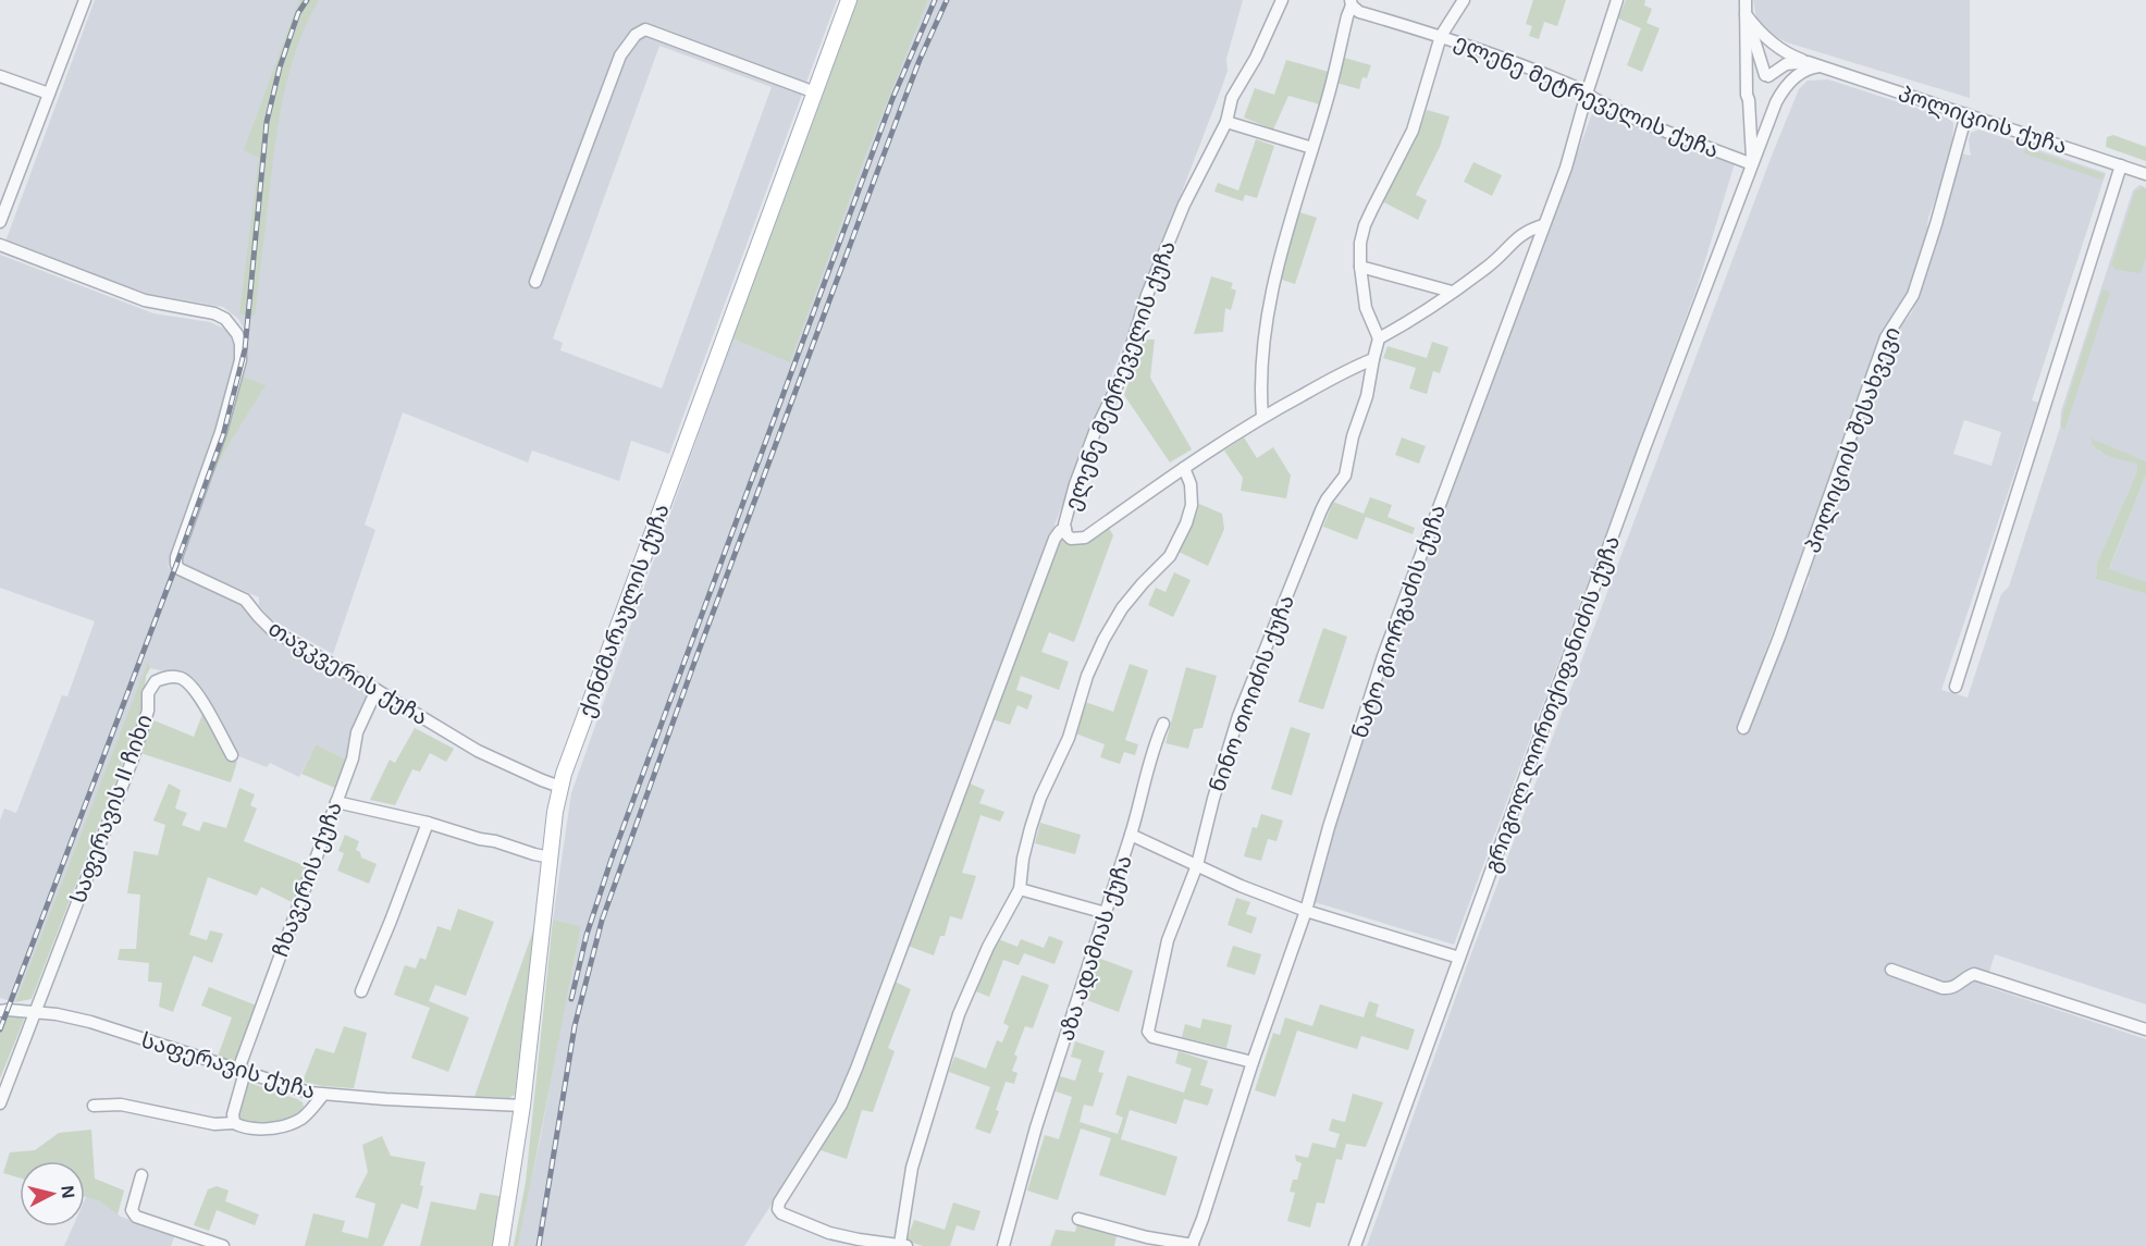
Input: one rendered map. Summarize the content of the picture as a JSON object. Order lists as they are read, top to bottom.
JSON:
{
  "streets": {
    "main road": ["ქინძმარაულის ქუჩა"],
    "street": [
      "ელენე მეტრეველის ქუჩა",
      "პოლიციის ქუჩა",
      "პოლიციის შესახვევი",
      "ნატო გიორგაძის ქუჩა",
      "თავკვერის ქუჩა",
      "ნინო თოიძის ქუჩა",
      "გრიგოლ ლორთქიფანიძის ქუჩა",
      "საფერავის II ჩიხი",
      "ჩხავერის ქუჩა",
      "აზა ადამიას ქუჩა",
      "საფერავის ქუჩა"
    ]
  },
  "crossings": [
    ["ელენე მეტრეველის ქუჩა", "ნატო გიორგაძის ქუჩა"],
    ["ელენე მეტრეველის ქუჩა", "გრიგოლ ლორთქიფანიძის ქუჩა"],
    ["პოლიციის ქუჩა", "პოლიციის შესახვევი"],
    ["ქინძმარაულის ქუჩა", "თავკვერის ქუჩა"],
    ["ქინძმარაულის ქუჩა", "საფერავის ქუჩა"],
    ["ნატო გიორგაძის ქუჩა", "ნინო თოიძის ქუჩა"],
    ["ნატო გიორგაძის ქუჩა", "აზა ადამიას ქუჩა"],
    ["თავკვერის ქუჩა", "ჩხავერის ქუჩა"],
    ["ნინო თოიძის ქუჩა", "აზა ადამიას ქუჩა"],
    ["გრიგოლ ლორთქიფანიძის ქუჩა", "აზა ადამიას ქუჩა"],
    ["საფერავის II ჩიხი", "საფერავის ქუჩა"],
    ["ჩხავერის ქუჩა", "საფერავის ქუჩა"]
  ],
  "north": "right"
}
